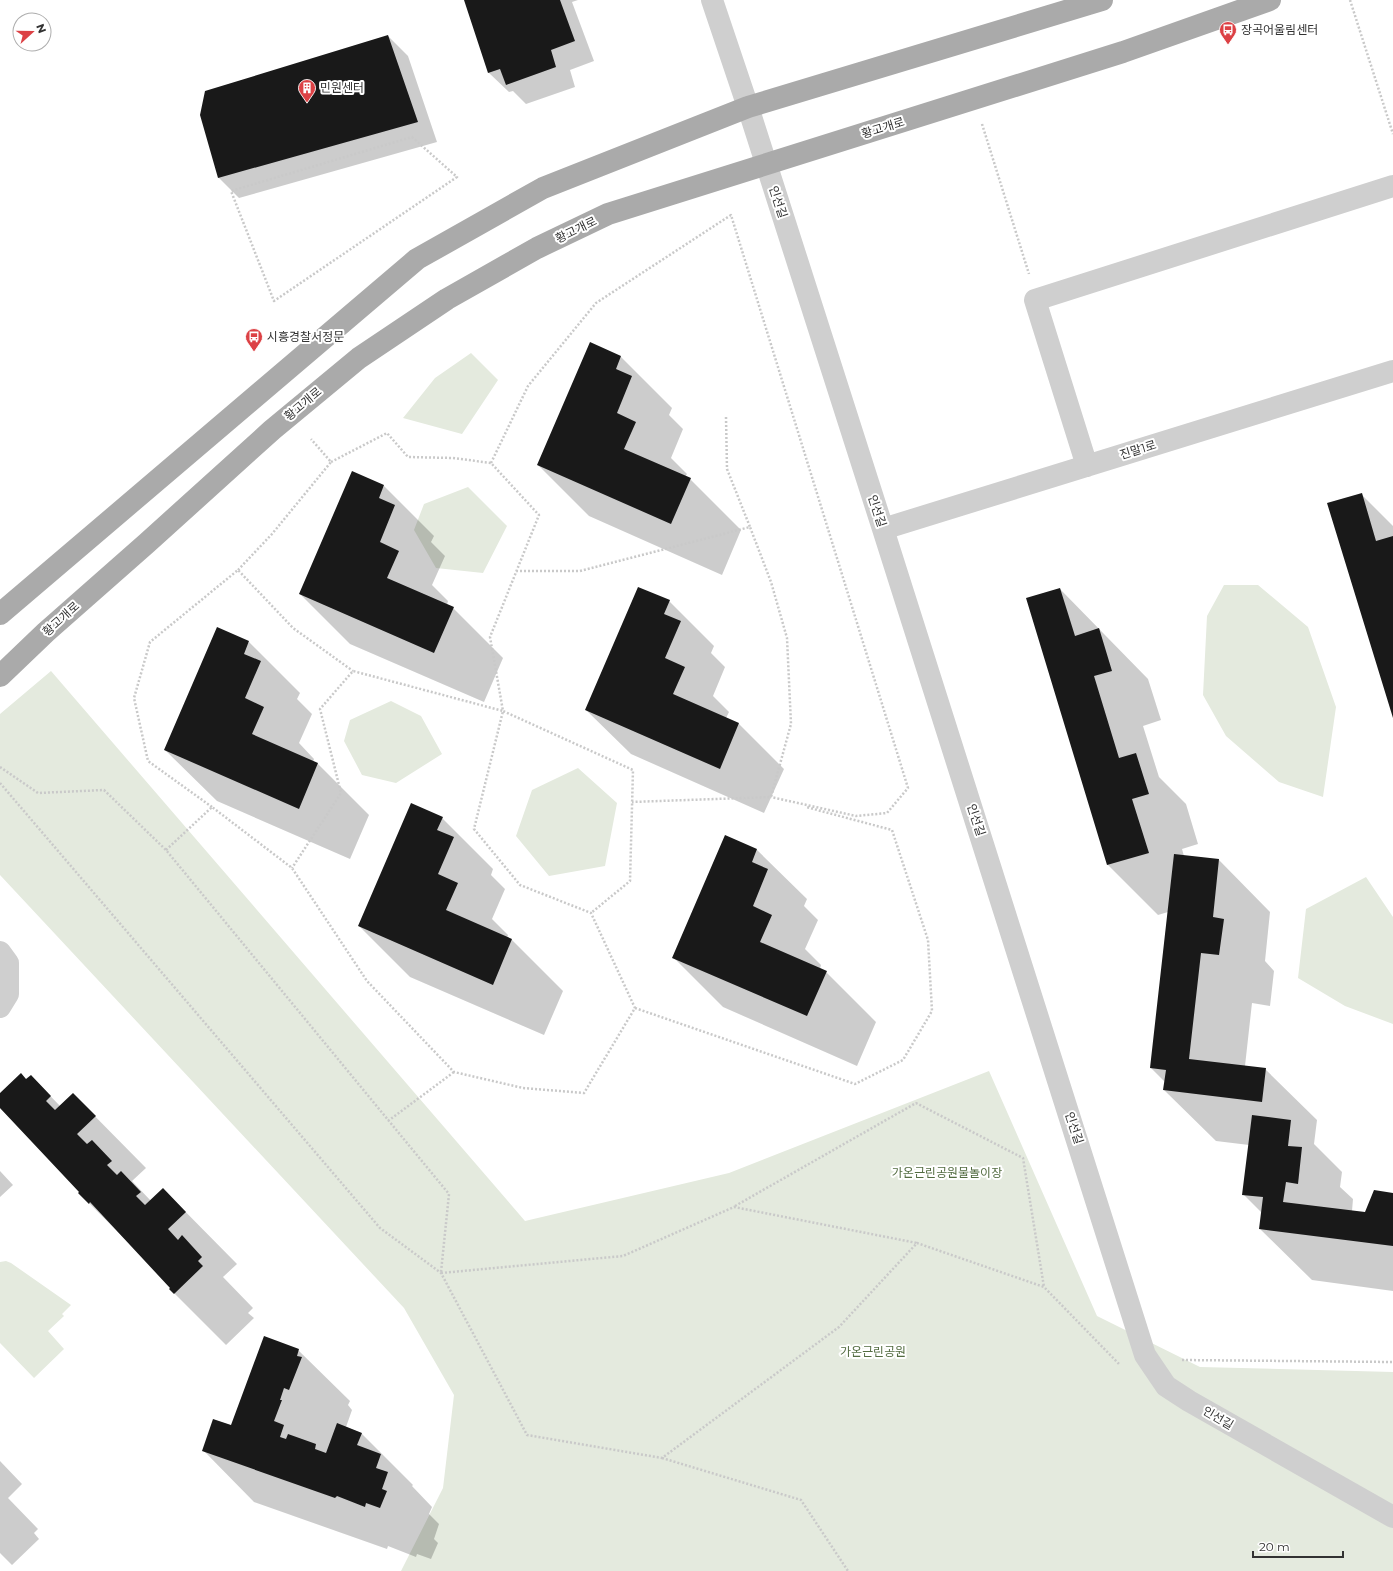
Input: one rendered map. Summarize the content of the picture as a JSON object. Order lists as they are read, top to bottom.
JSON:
{
  "streets": {
    "main road": ["황고개로"],
    "street": ["인선길", "진말1로"]
  },
  "crossings": [
    ["황고개로", "인선길"],
    ["인선길", "진말1로"]
  ],
  "parks": ["가온근린공원물놀이장", "가온근린공원"],
  "places": {
    "bus stop": ["장곡어울림센터", "시흥경찰서정문"],
    "building": ["민원센터"]
  },
  "scale_bar": "20 m",
  "north": "right"
}
